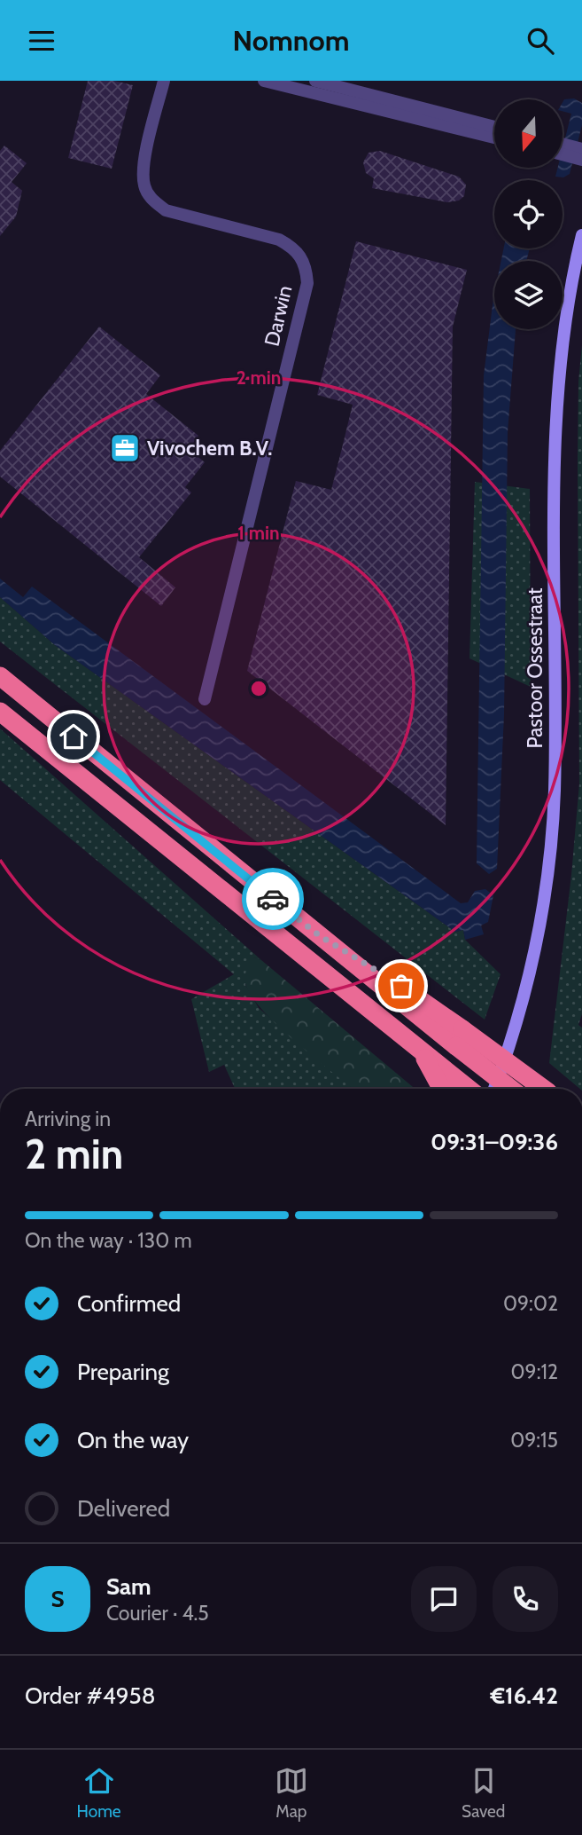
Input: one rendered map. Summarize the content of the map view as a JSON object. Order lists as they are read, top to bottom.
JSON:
{
  "streets": {
    "main road": ["Pastoor Ossestraat"],
    "street": ["Darwin"]
  },
  "places": {
    "office": ["Vivochem B.V."]
  },
  "north": "bottom",
  "page": {
    "header": "Nomnom",
    "heading": ["2 min", "Arriving in", "09:31–09:36"],
    "panel": [
      "Sam",
      "Courier · 4.5",
      "Order #4958",
      "€16.42"
    ],
    "bar": "On the way · 130 m",
    "list": [
      ["Confirmed", "09:02"],
      ["Preparing", "09:12"],
      ["On the way", "09:15"],
      "Delivered"
    ],
    "round": "S",
    "tabs": ["Home", "Map", "Saved"]
  },
  "rings": ["2 min", "1 min"]
}
